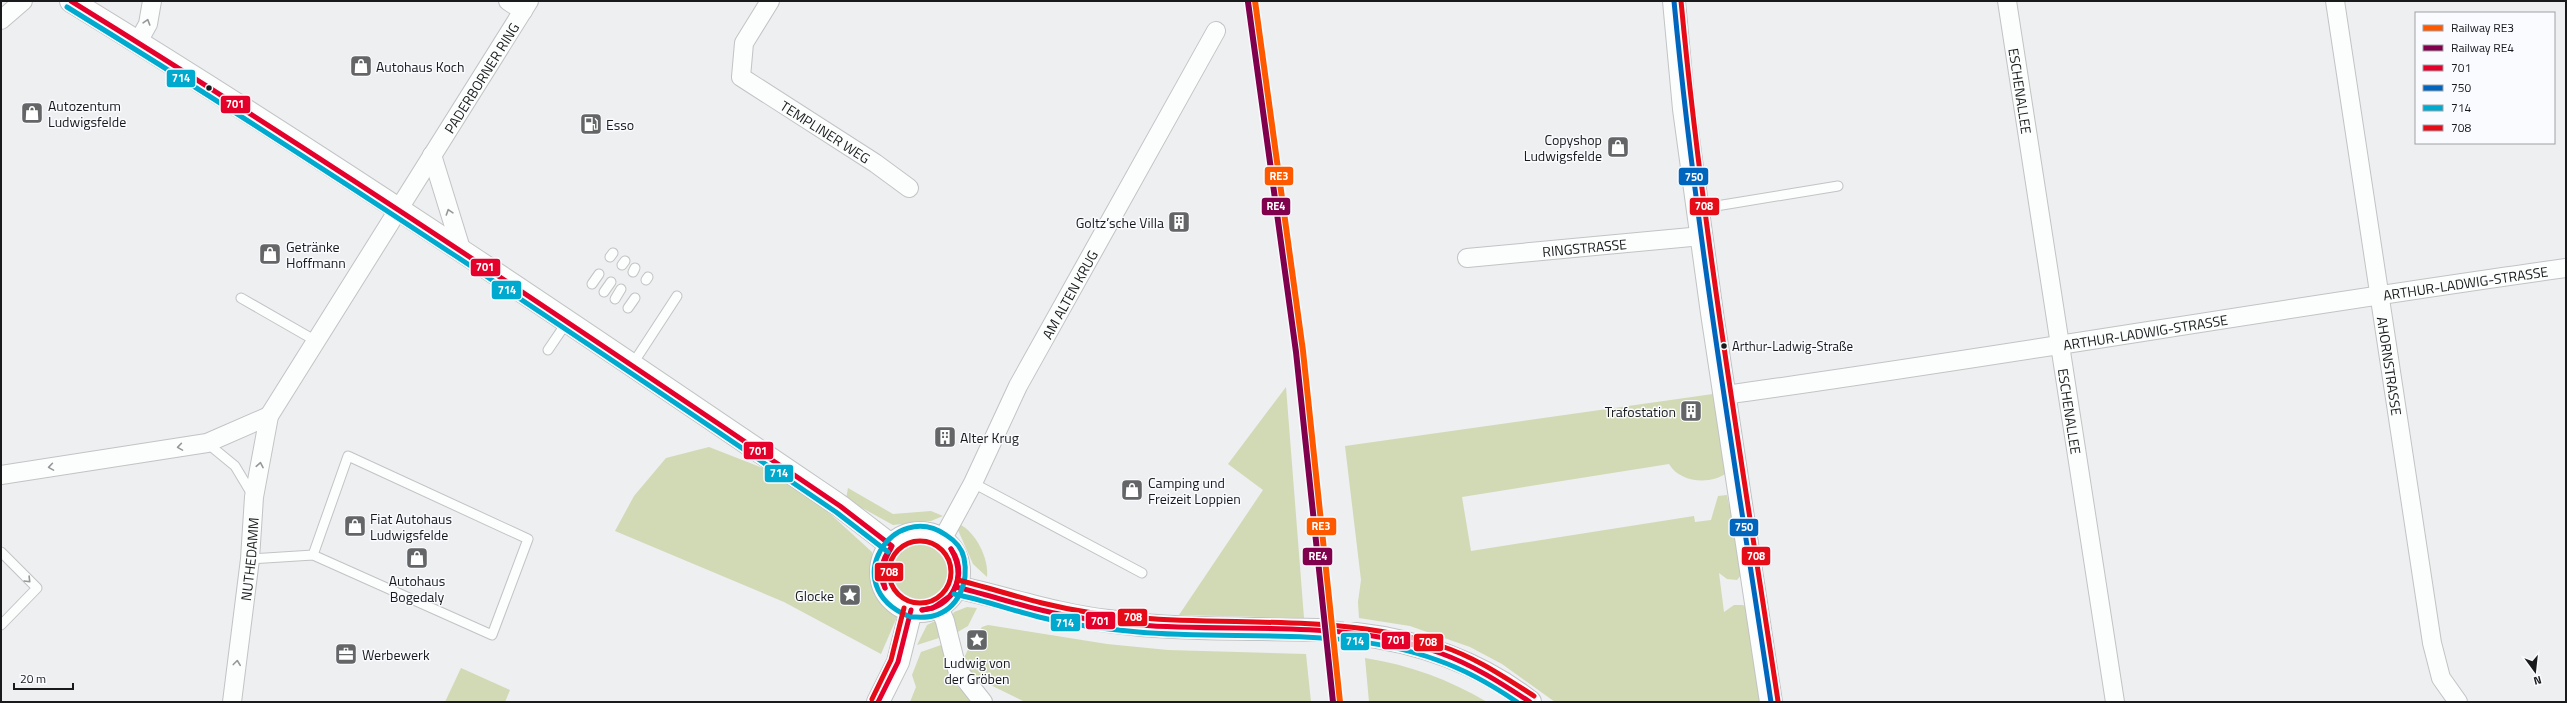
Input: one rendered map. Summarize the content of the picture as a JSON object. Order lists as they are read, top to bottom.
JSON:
{
  "streets": {
    "street": [
      "PADERBORNER RING",
      "ESCHENALLEE",
      "TEMPLINER WEG",
      "RINGSTRASSE",
      "ARTHUR-LADWIG-STRASSE",
      "AM ALTEN KRUG",
      "AHORNSTRASSE",
      "NUTHEDAMM"
    ]
  },
  "crossings": [
    ["PADERBORNER RING", "NUTHEDAMM"],
    ["ESCHENALLEE", "ARTHUR-LADWIG-STRASSE"],
    ["ARTHUR-LADWIG-STRASSE", "AHORNSTRASSE"]
  ],
  "one_way": ["NUTHEDAMM"],
  "places": {
    "shop": [
      "Autohaus Koch",
      "Autozentum Ludwigsfelde",
      "Copyshop Ludwigsfelde",
      "Getränke Hoffmann",
      "Camping und Freizeit Loppien",
      "Fiat Autohaus Ludwigsfelde",
      "Autohaus Bogedaly"
    ],
    "fuel station": ["Esso"],
    "building": ["Goltz’sche Villa", "Trafostation", "Alter Krug"],
    "other": ["Arthur-Ladwig-Straße"],
    "place": ["Glocke", "Ludwig von der Gröben"],
    "office": ["Werbewerk"]
  },
  "lines": [
    "rail line RE3",
    "transit line 701",
    "transit line 750",
    "transit line 708",
    "rail line RE4",
    "transit line 714"
  ],
  "legend": [
    "Railway RE3",
    "Railway RE4",
    "701",
    "750",
    "714",
    "708"
  ],
  "scale_bar": "20 m",
  "north": "bottom"
}
